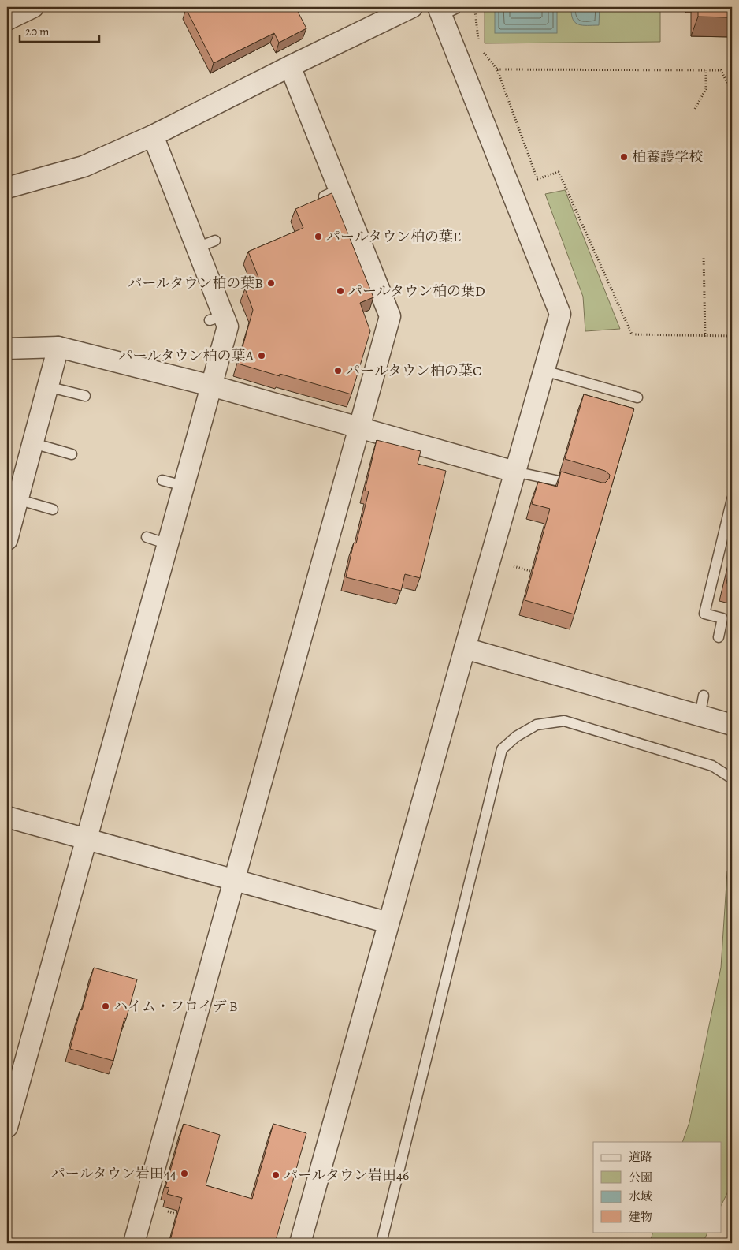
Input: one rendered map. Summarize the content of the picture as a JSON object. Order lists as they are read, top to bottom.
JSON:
{
  "places": [
    "柏養護学校",
    "パールタウン柏の葉E",
    "パールタウン柏の葉B",
    "パールタウン柏の葉D",
    "パールタウン柏の葉A",
    "パールタウン柏の葉C",
    "ハイム・フロイデ B",
    "パールタウン岩田44",
    "パールタウン岩田46"
  ],
  "legend": [
    "道路",
    "公園",
    "水域",
    "建物"
  ],
  "scale_bar": "20 m"
}
